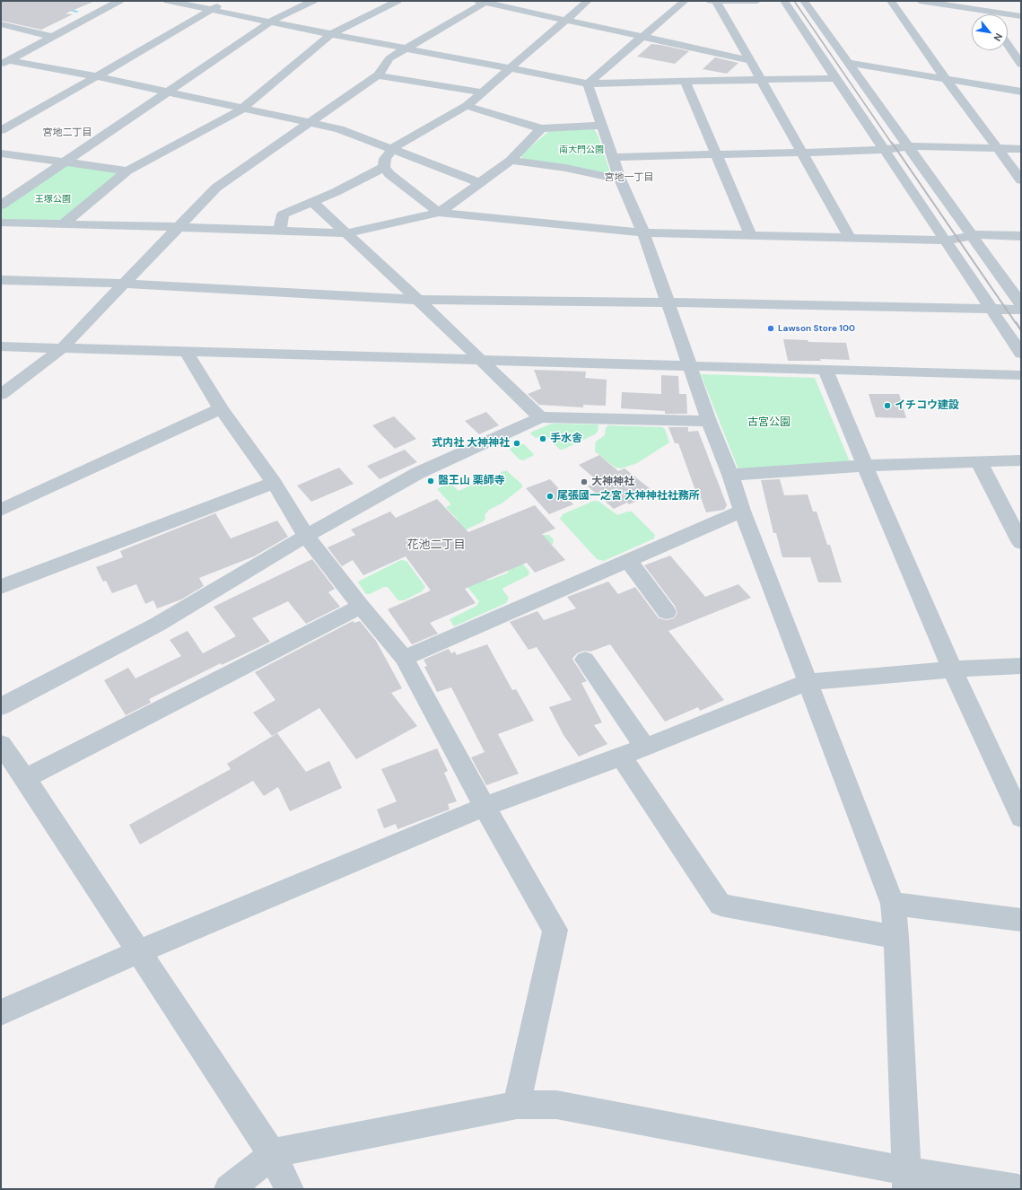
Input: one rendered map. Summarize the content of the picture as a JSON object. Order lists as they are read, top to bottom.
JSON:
{
  "districts": ["宮地二丁目", "宮地一丁目", "花池二丁目"],
  "parks": ["南大門公園", "王塚公園", "古宮公園"],
  "places": [
    "Lawson Store 100",
    "イチコウ建設",
    "手水舎",
    "式内社 大神神社",
    "醫王山 薬師寺",
    "大神神社",
    "尾張國一之宮 大神神社社務所"
  ],
  "north": "bottom right"
}
